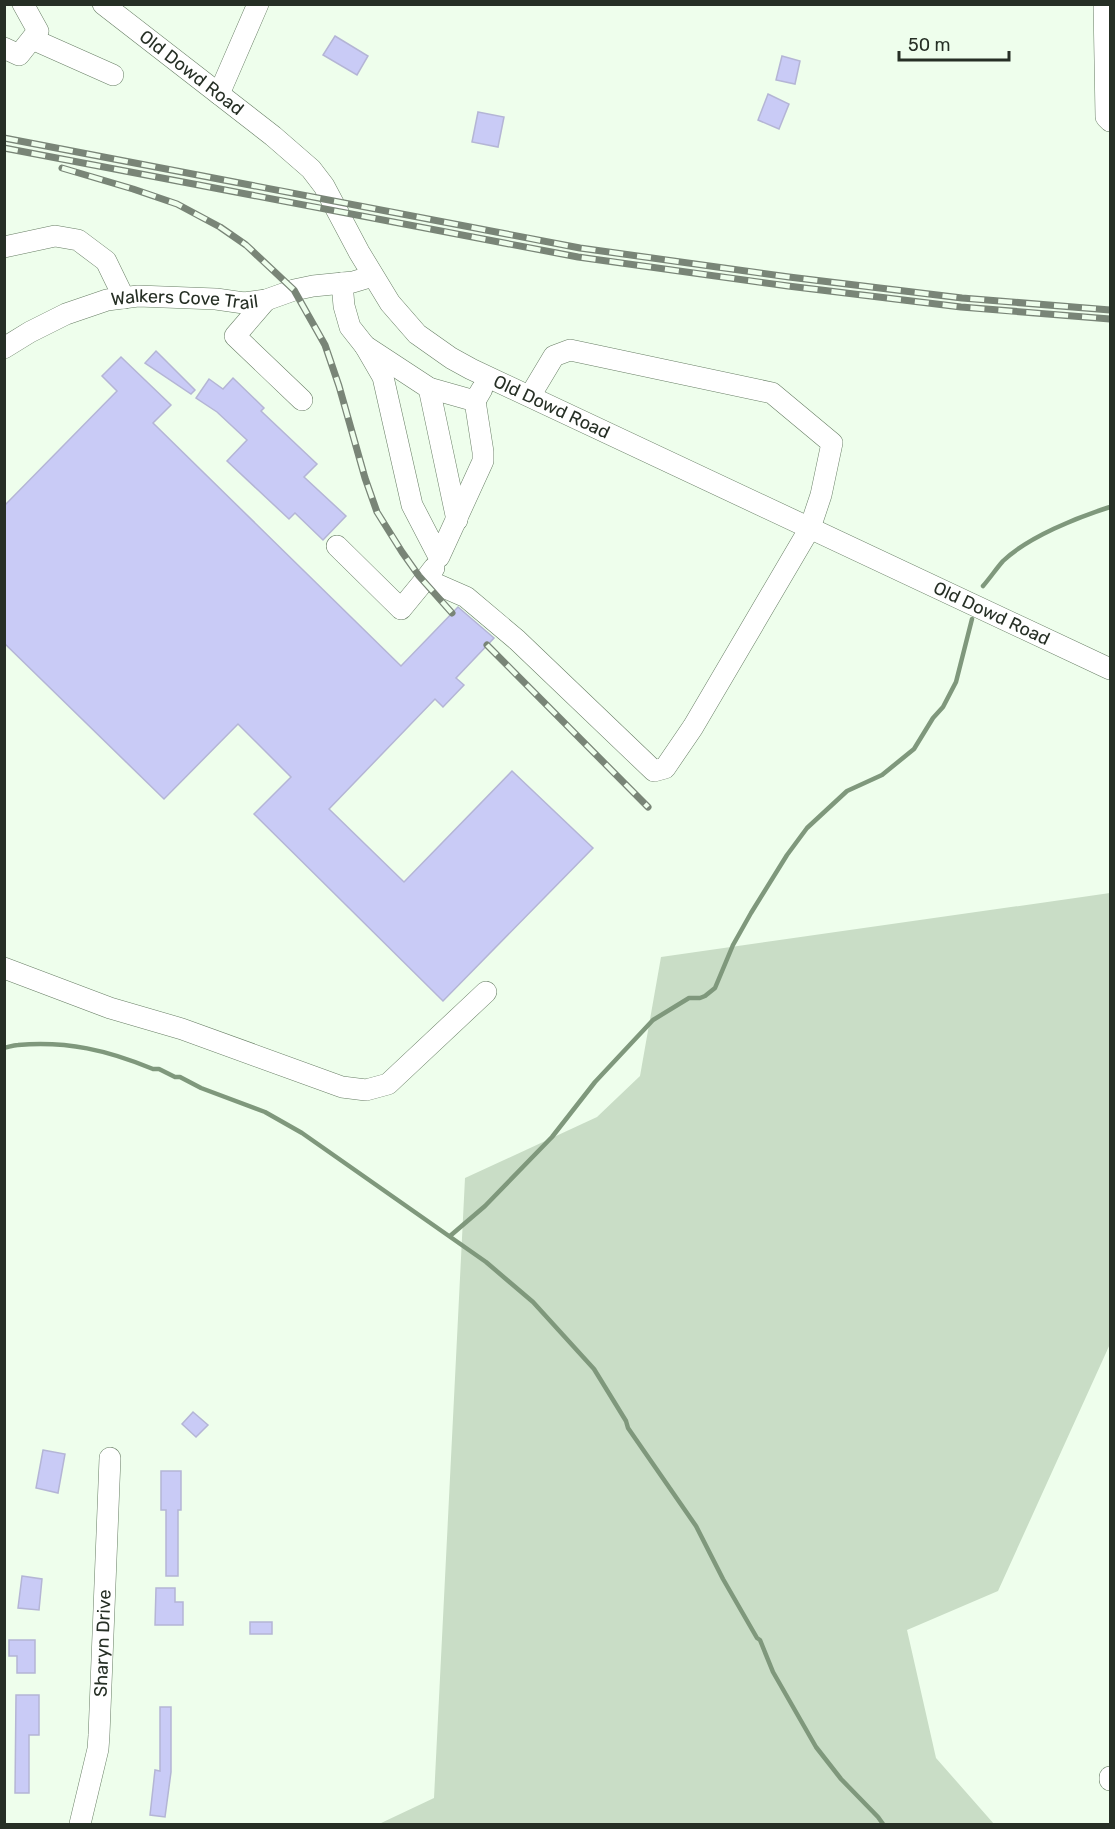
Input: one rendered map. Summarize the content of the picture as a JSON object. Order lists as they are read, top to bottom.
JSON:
{
  "streets": {
    "street": ["Old Dowd Road", "Walkers Cove Trail", "Sharyn Drive"]
  },
  "crossings": [
    ["Old Dowd Road", "Walkers Cove Trail"]
  ],
  "scale_bar": "50 m"
}
